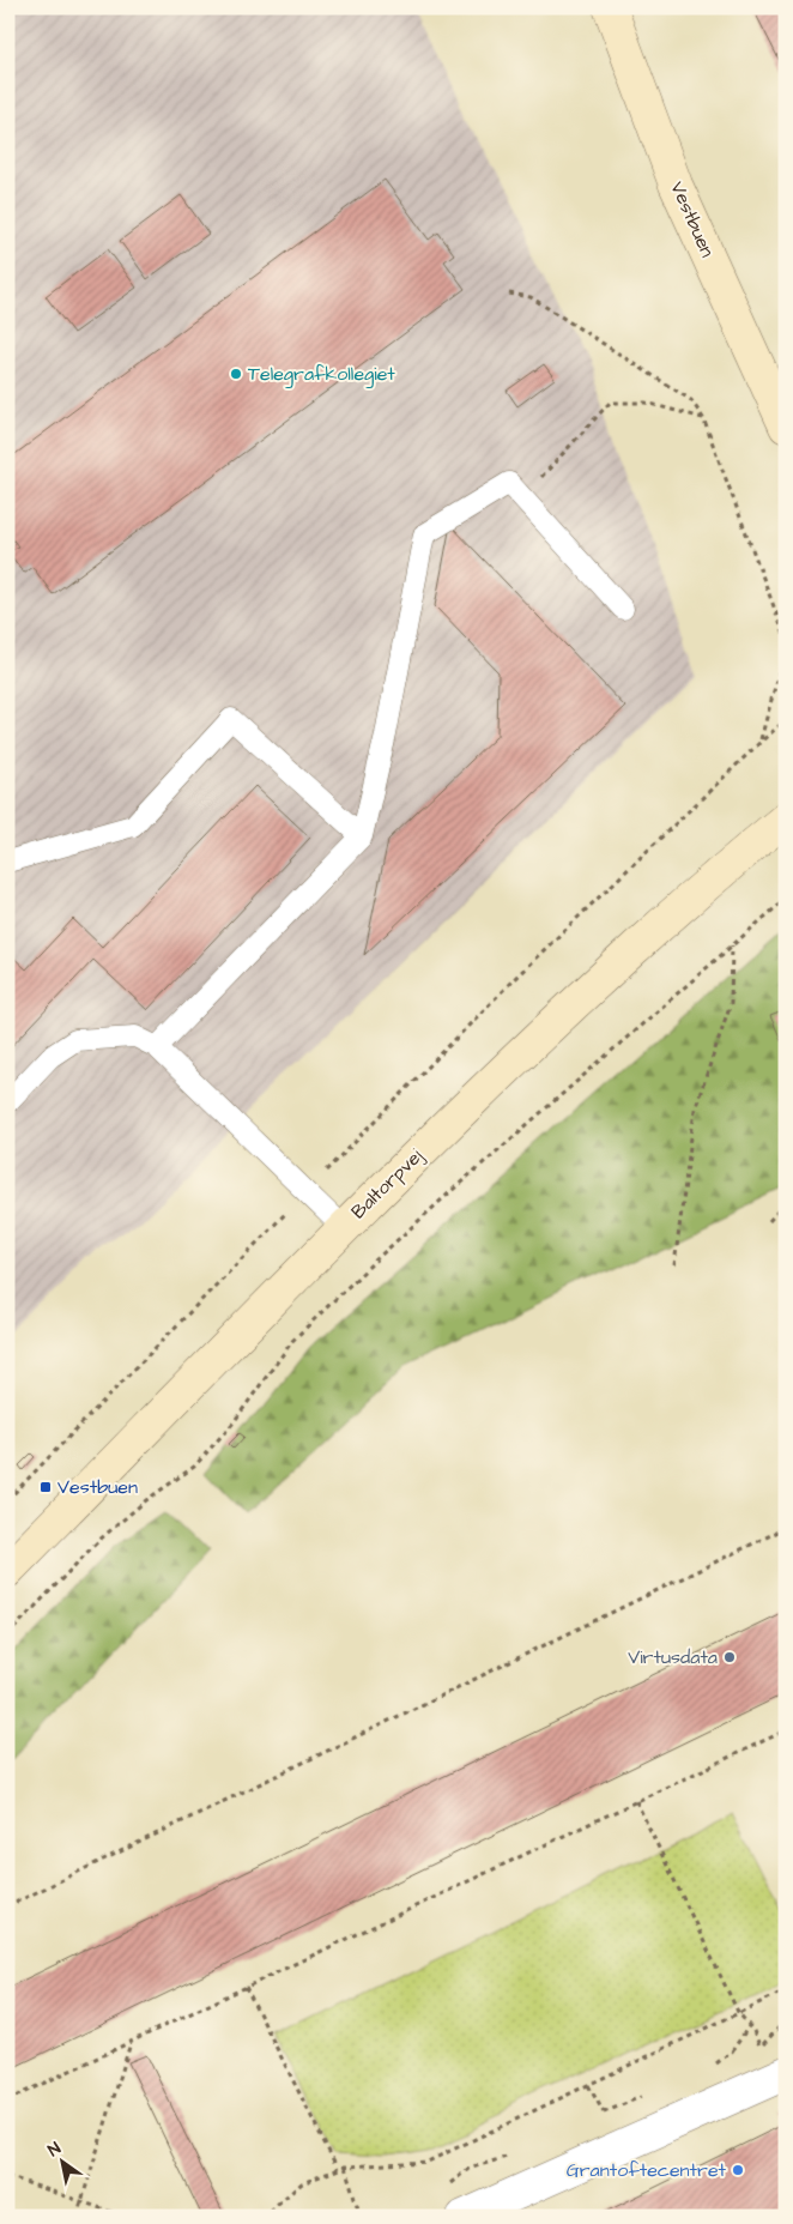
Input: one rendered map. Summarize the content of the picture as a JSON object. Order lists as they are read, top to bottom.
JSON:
{
  "streets": {
    "street": ["Vestbuen", "Baltorpvej"]
  },
  "places": {
    "other": ["Telegrafkollegiet", "Virtusdata", "Grantoftecentret"],
    "transit": ["Vestbuen"]
  },
  "north": "top left"
}
